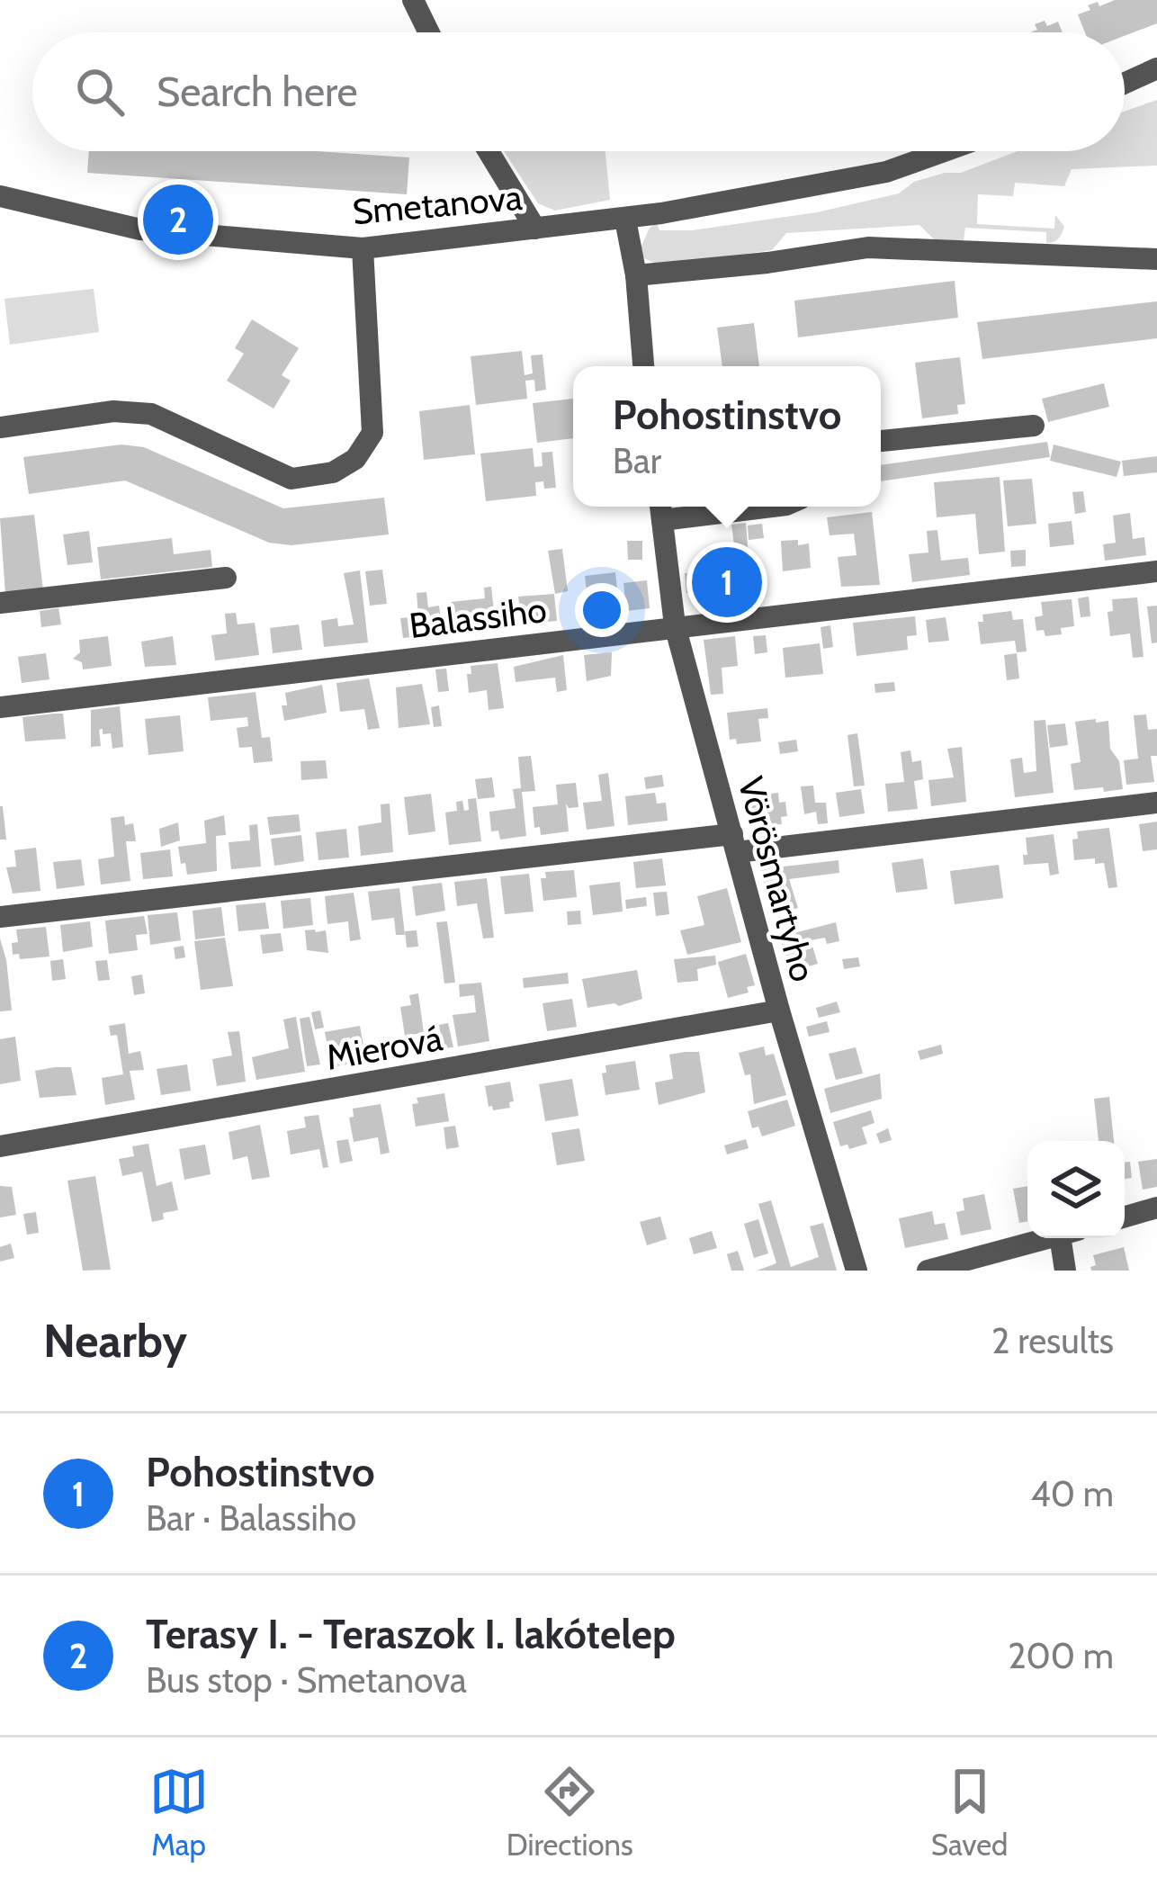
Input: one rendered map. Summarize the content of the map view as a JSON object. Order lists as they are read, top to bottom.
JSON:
{
  "streets": {
    "street": [
      "Smetanova",
      "Balassiho",
      "Vörösmartyho",
      "Mierová"
    ]
  },
  "crossings": [
    ["Balassiho", "Vörösmartyho"],
    ["Vörösmartyho", "Mierová"]
  ],
  "page": {
    "search": "Search here",
    "pins": ["2", "1"],
    "popup": ["Pohostinstvo", "Bar"],
    "heading": ["Nearby", "2 results"],
    "list": [
      {
        "mark": "1",
        "name": "Pohostinstvo",
        "note": "Bar · Balassiho",
        "value": "40 m"
      },
      {
        "mark": "2",
        "name": "Terasy I. - Teraszok I. lakótelep",
        "note": "Bus stop · Smetanova",
        "value": "200 m"
      }
    ],
    "nav": ["Map", "Directions", "Saved"]
  }
}
